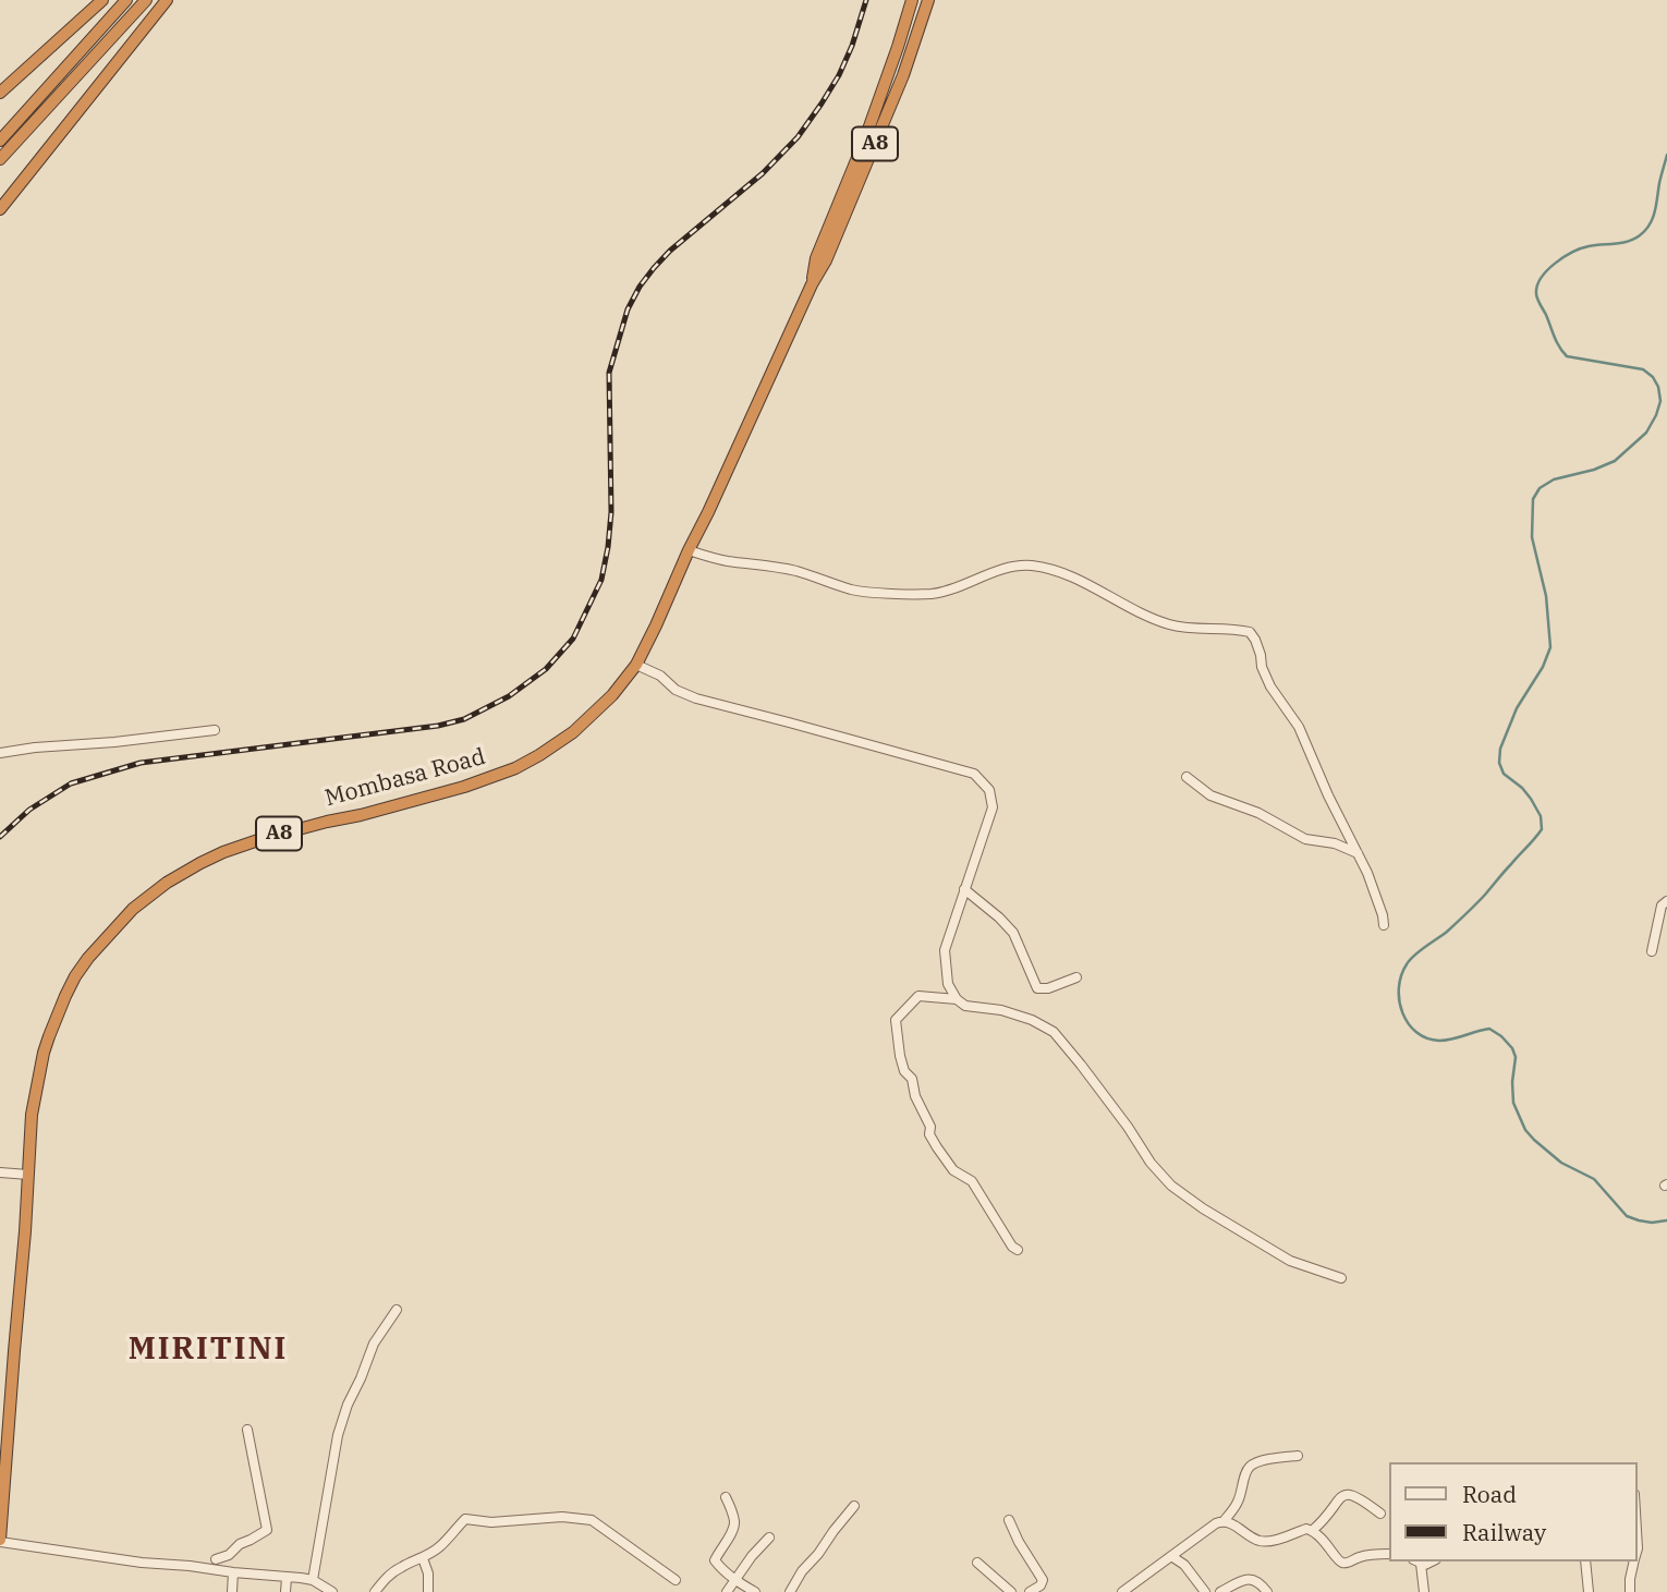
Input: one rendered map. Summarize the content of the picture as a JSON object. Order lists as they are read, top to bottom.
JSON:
{
  "streets": {
    "highway": ["A8", "Mombasa Road"]
  },
  "districts": ["MIRITINI"],
  "legend": ["Road", "Railway"]
}
